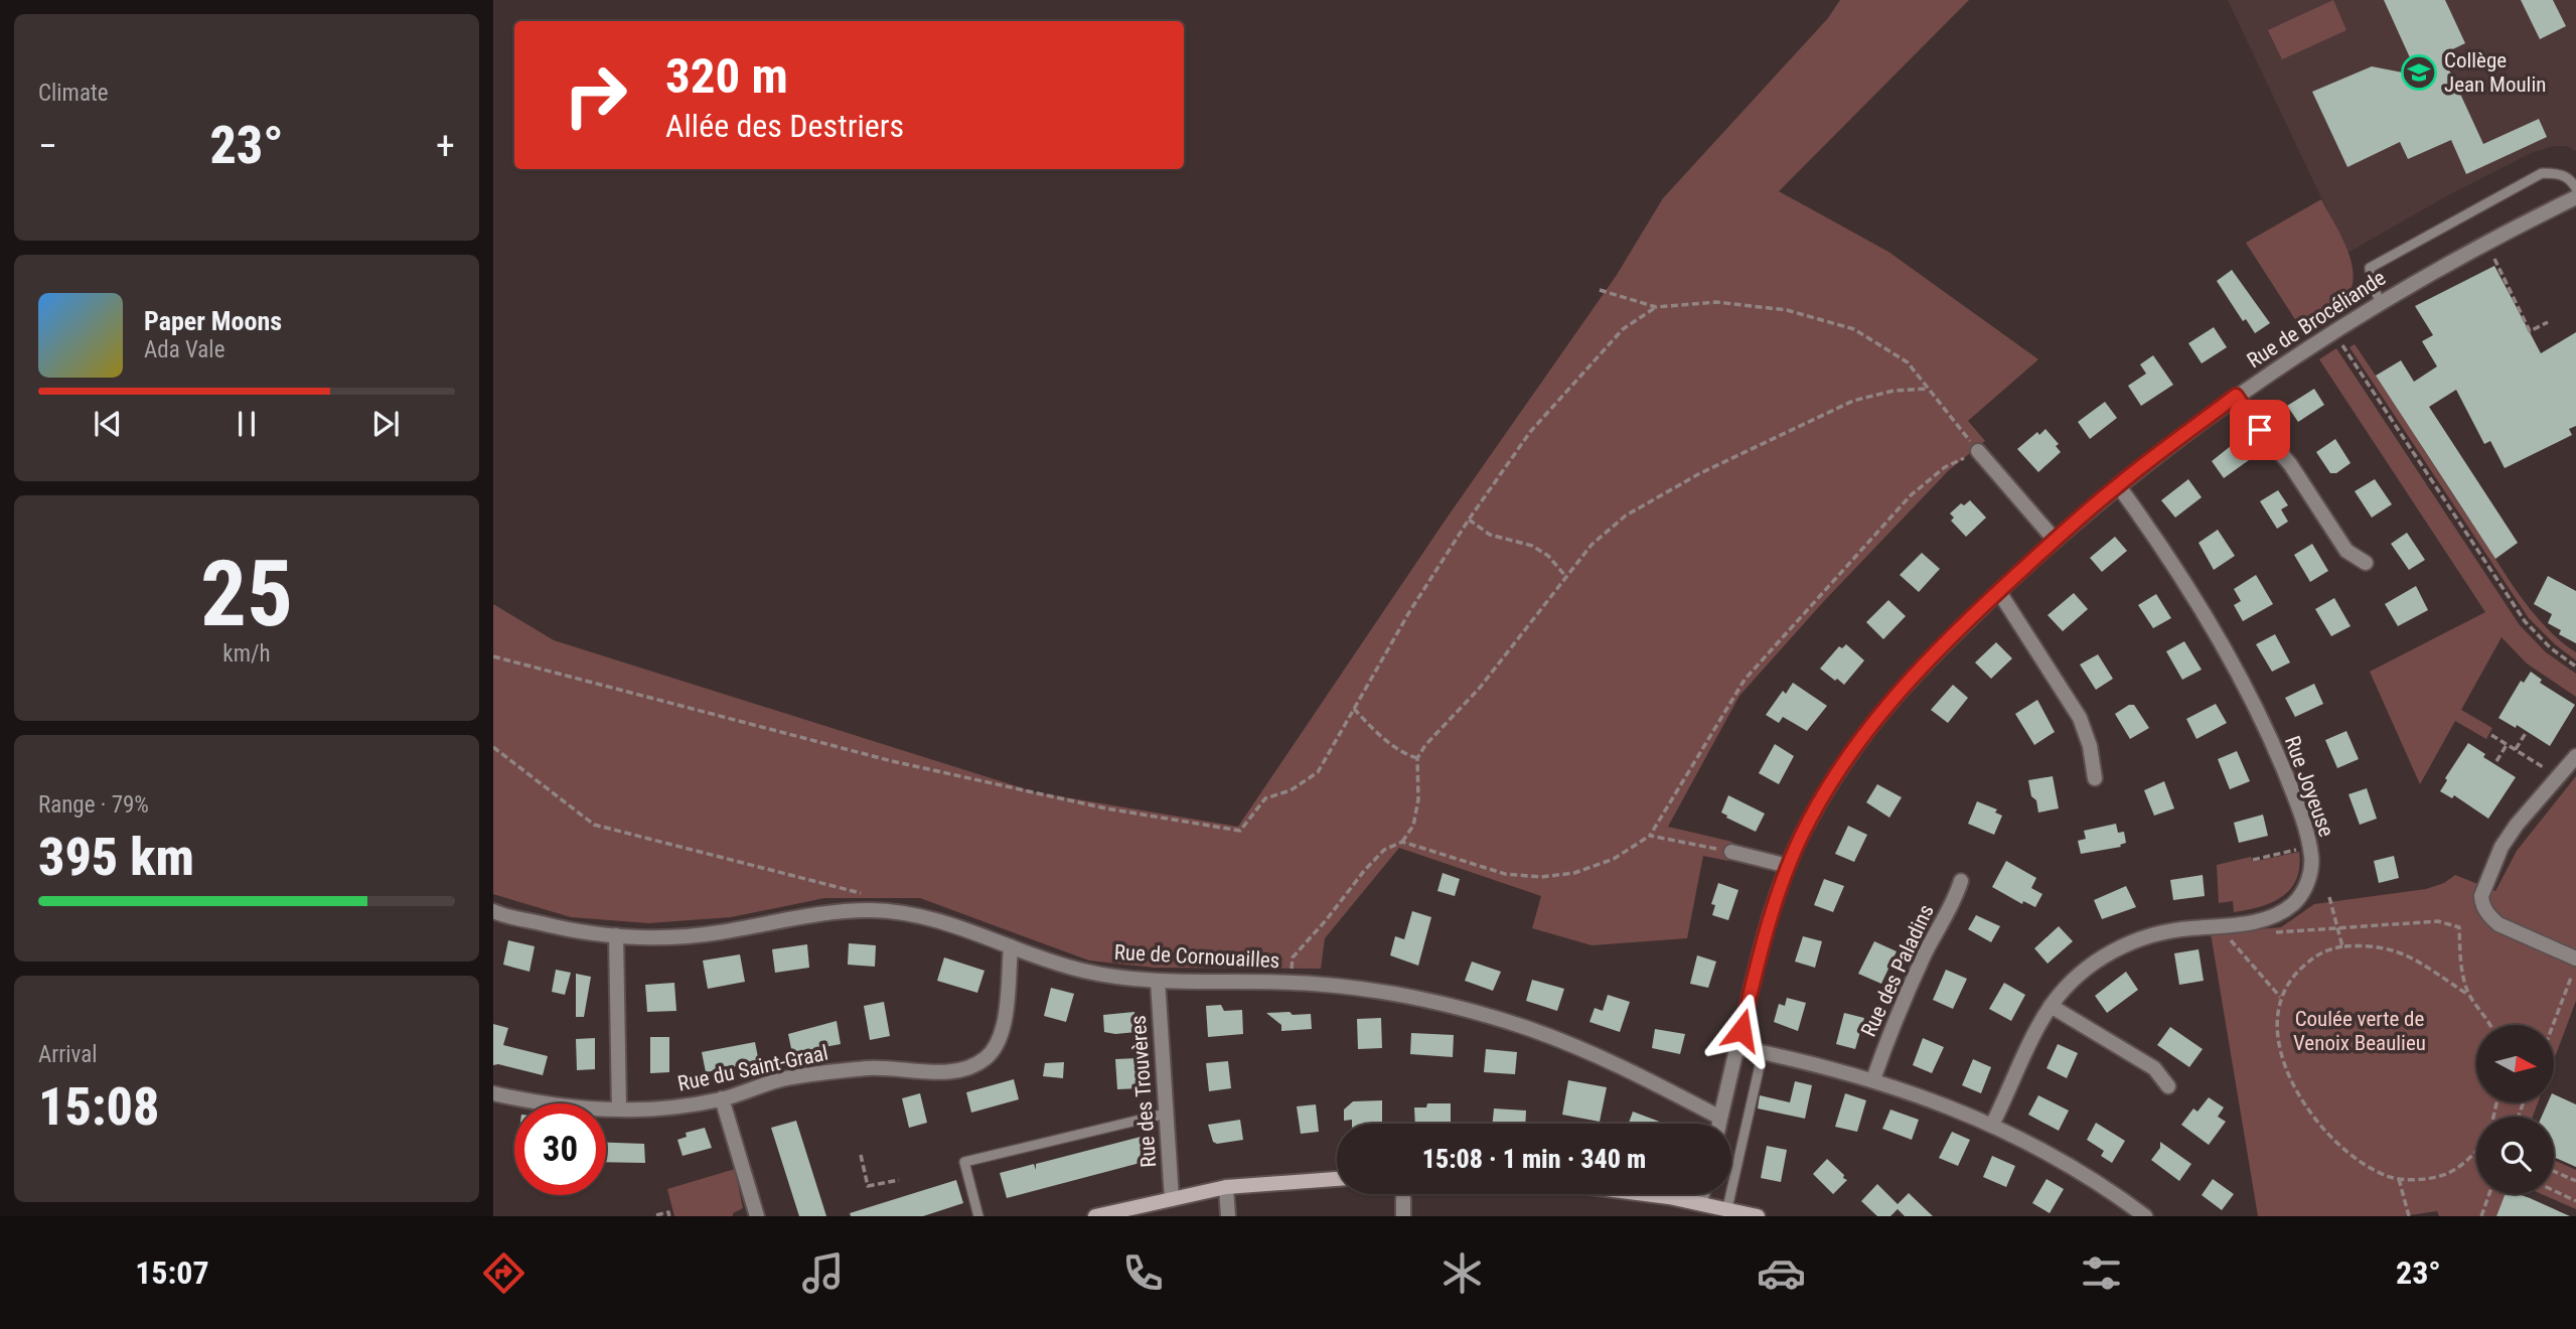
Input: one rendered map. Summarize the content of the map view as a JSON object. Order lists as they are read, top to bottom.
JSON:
{
  "streets": {
    "street": [
      "Rue de Brocéliande",
      "Rue Joyeuse",
      "Rue de Cornouailles",
      "Rue des Paladins",
      "Rue du Saint-Graal",
      "Rue des Trouvères"
    ]
  },
  "crossings": [
    ["Rue de Brocéliande", "Rue Joyeuse"],
    ["Rue de Brocéliande", "Rue de Cornouailles"],
    ["Rue de Cornouailles", "Rue du Saint-Graal"],
    ["Rue de Cornouailles", "Rue des Trouvères"]
  ],
  "parks": ["Coulée verte de Venoix Beaulieu"],
  "places": {
    "school or university": ["Collège Jean Moulin"]
  },
  "north": "right",
  "page": {
    "tile": [
      "Climate",
      ["25", "km/h"],
      ["Range · 79%", "395 km"],
      ["Arrival", "15:08"]
    ],
    "turn": ["320 m", "Allée des Destriers"],
    "heat": ["−", "23°", "+"],
    "song": ["Paper Moons", "Ada Vale"],
    "limit": "30",
    "trip": "15:08 · 1 min · 340 m",
    "tabs": ["15:07", "23°"]
  }
}
